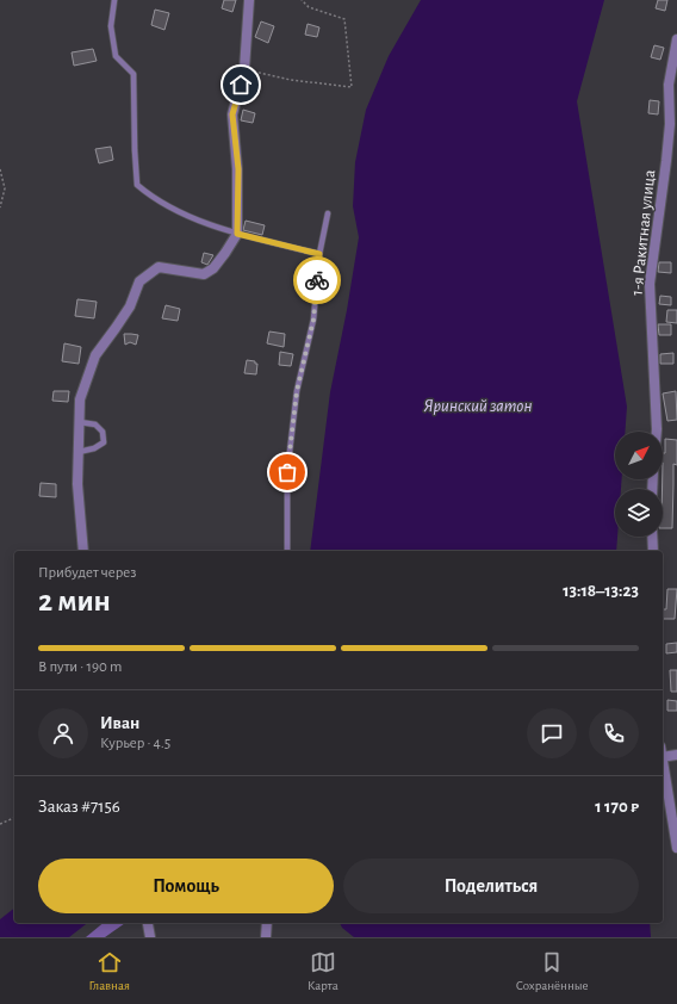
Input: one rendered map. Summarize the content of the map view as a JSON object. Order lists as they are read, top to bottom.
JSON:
{
  "streets": {
    "street": ["1-я Ракитная улица"]
  },
  "water": ["Яринский затон"],
  "north": "top right",
  "page": {
    "heading": ["2 мин", "Прибудет через", "13:18–13:23"],
    "panel": [
      "Иван",
      "Курьер · 4.5",
      "Заказ #7156",
      "1 170 ₽"
    ],
    "bar": "В пути · 190 m",
    "buttons": ["Помощь", "Поделиться"],
    "tabs": ["Главная", "Карта", "Сохранённые"]
  }
}
